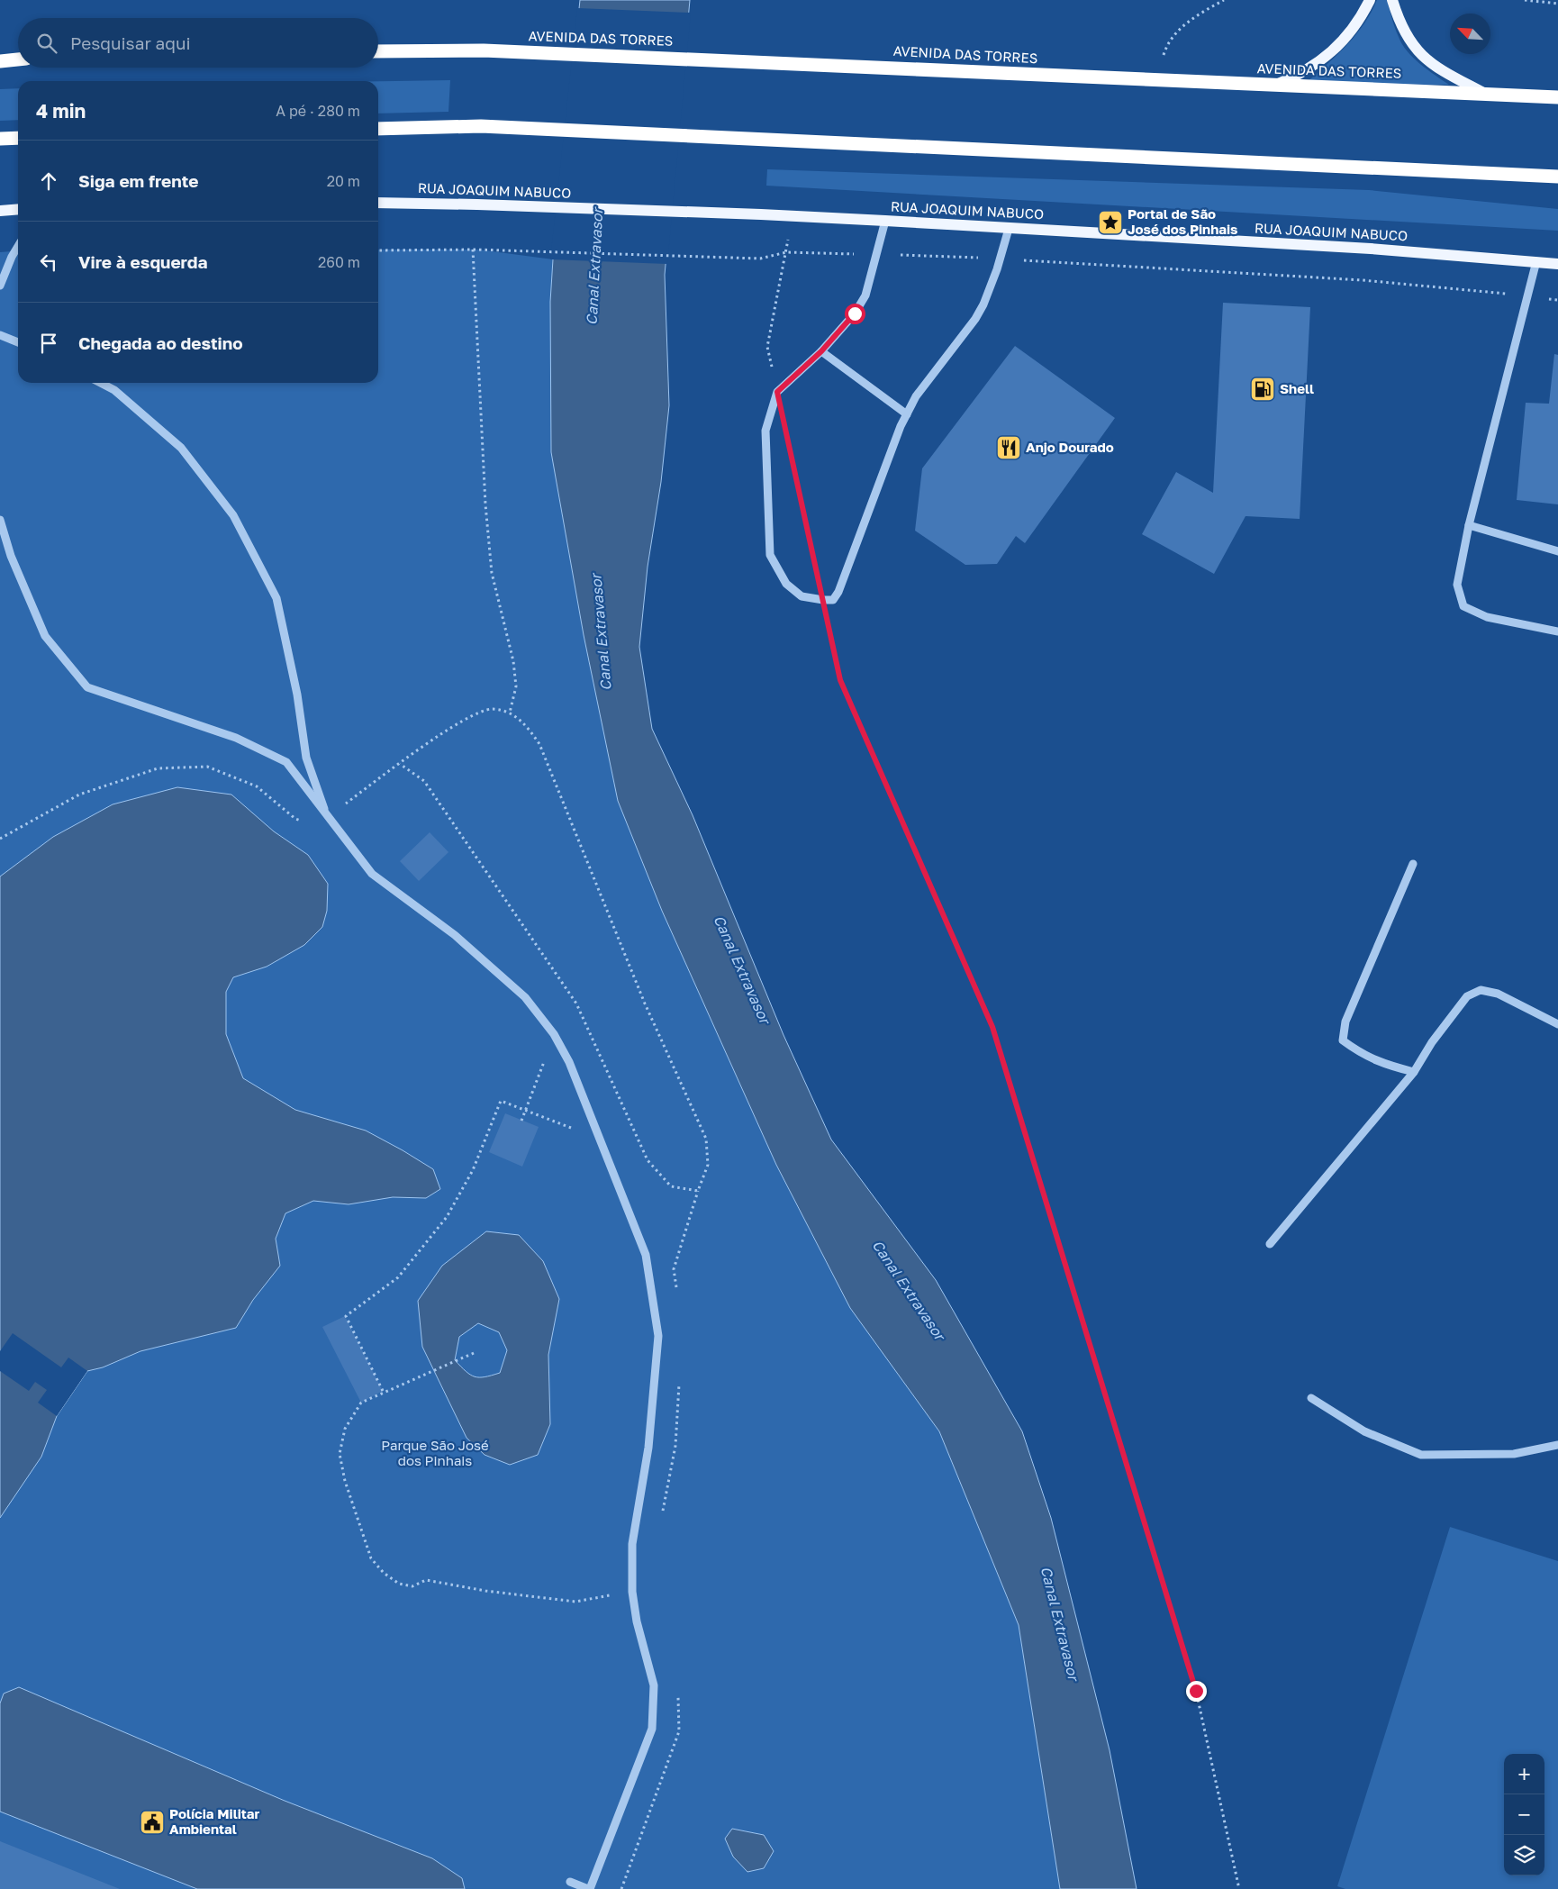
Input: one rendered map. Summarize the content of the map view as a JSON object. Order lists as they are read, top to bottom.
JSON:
{
  "streets": {
    "highway": ["AVENIDA DAS TORRES"],
    "main road": ["RUA JOAQUIM NABUCO"]
  },
  "water": ["Canal Extravasor"],
  "parks": ["Parque São José dos Pinhais"],
  "places": {
    "place": ["Portal de São José dos Pinhais"],
    "fuel station": ["Shell"],
    "restaurant": ["Anjo Dourado"],
    "public building": ["Polícia Militar Ambiental"]
  },
  "north": "top left",
  "page": {
    "search": "Pesquisar aqui",
    "heading": ["4 min", "A pé · 280 m"],
    "list": [
      ["Siga em frente", "20 m"],
      ["Vire à esquerda", "260 m"],
      "Chegada ao destino"
    ],
    "map_buttons": ["+", "−"]
  }
}
